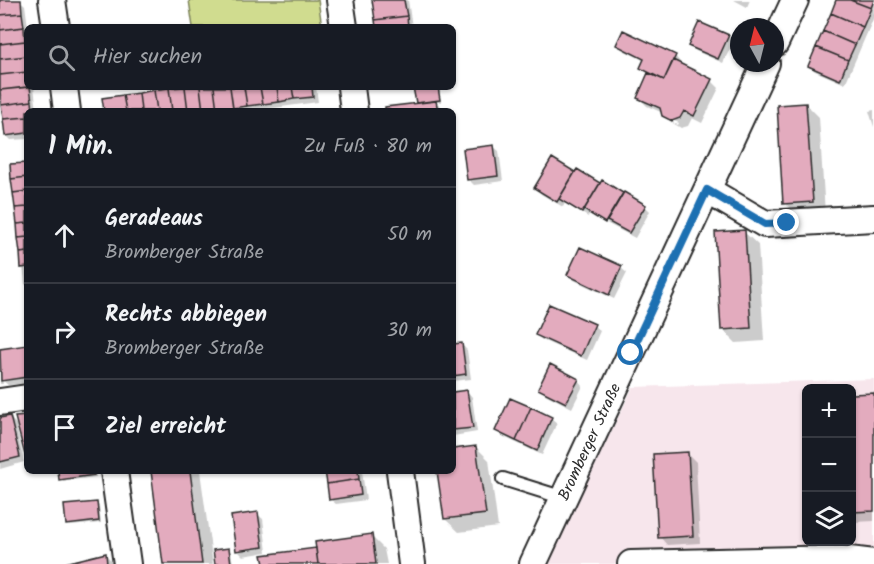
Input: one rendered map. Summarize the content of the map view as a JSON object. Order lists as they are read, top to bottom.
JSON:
{
  "streets": {
    "street": ["Bromberger Straße"]
  },
  "north": "top",
  "page": {
    "search": "Hier suchen",
    "heading": ["1 Min.", "Zu Fuß · 80 m"],
    "list": [
      ["Geradeaus", "Bromberger Straße", "50 m"],
      ["Rechts abbiegen", "Bromberger Straße", "30 m"],
      "Ziel erreicht"
    ],
    "map_buttons": ["+", "−"]
  }
}
